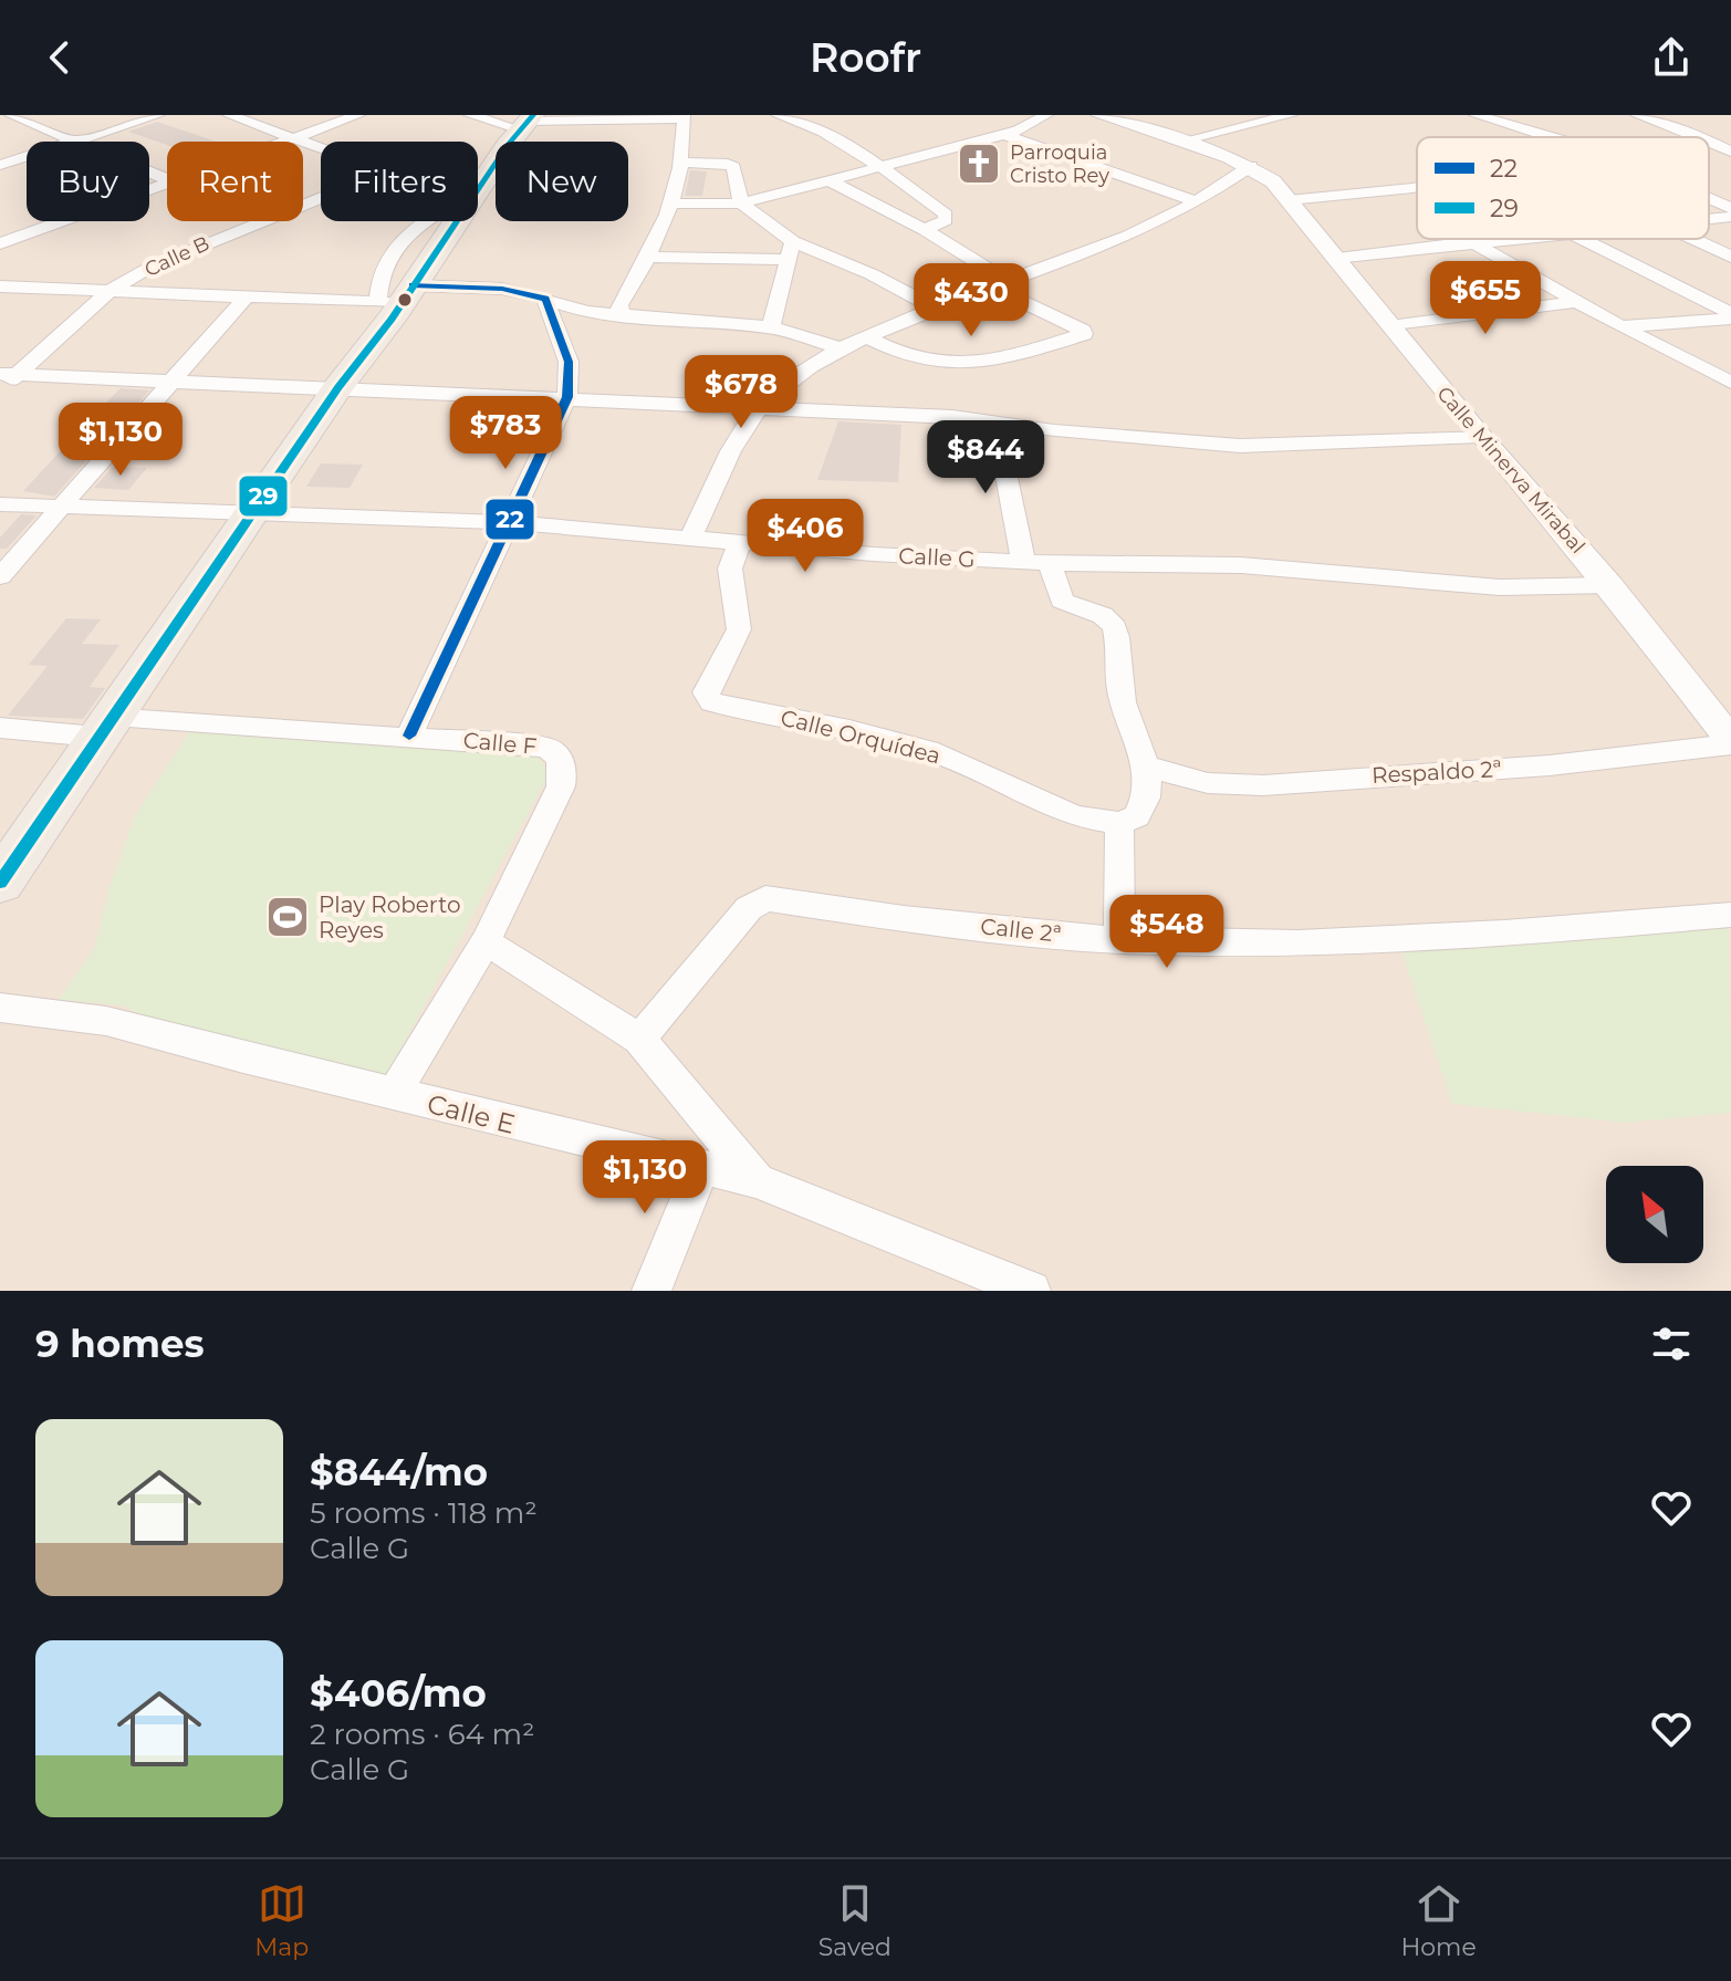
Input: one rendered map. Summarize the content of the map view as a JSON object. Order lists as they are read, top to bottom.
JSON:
{
  "streets": {
    "street": [
      "Calle B",
      "Calle Minerva Mirabal",
      "Calle G",
      "Calle Orquídea",
      "Calle F",
      "Respaldo 2ª",
      "Calle 2ª",
      "Calle E"
    ]
  },
  "crossings": [
    ["Calle Minerva Mirabal", "Calle G"],
    ["Calle Minerva Mirabal", "Respaldo 2ª"],
    ["Calle G", "Calle Orquídea"],
    ["Calle F", "Calle E"]
  ],
  "places": {
    "church": ["Parroquia Cristo Rey"],
    "sports": ["Play Roberto Reyes"]
  },
  "lines": ["transit line 29", "transit line 22"],
  "legend": ["22", "29"],
  "north": "top left",
  "page": {
    "header": "Roofr",
    "chip": [
      "Buy",
      "Rent",
      "Filters",
      "New"
    ],
    "price": [
      "$655",
      "$430",
      "$678",
      "$783",
      "$1,130",
      "$844",
      "$406",
      "$548",
      "$1,130"
    ],
    "heading": "9 homes",
    "list": [
      {
        "name": "$844/mo",
        "note": "5 rooms · 118 m² · Calle G"
      },
      {
        "name": "$406/mo",
        "note": "2 rooms · 64 m² · Calle G"
      }
    ],
    "tabs": ["Map", "Saved", "Home"]
  }
}
